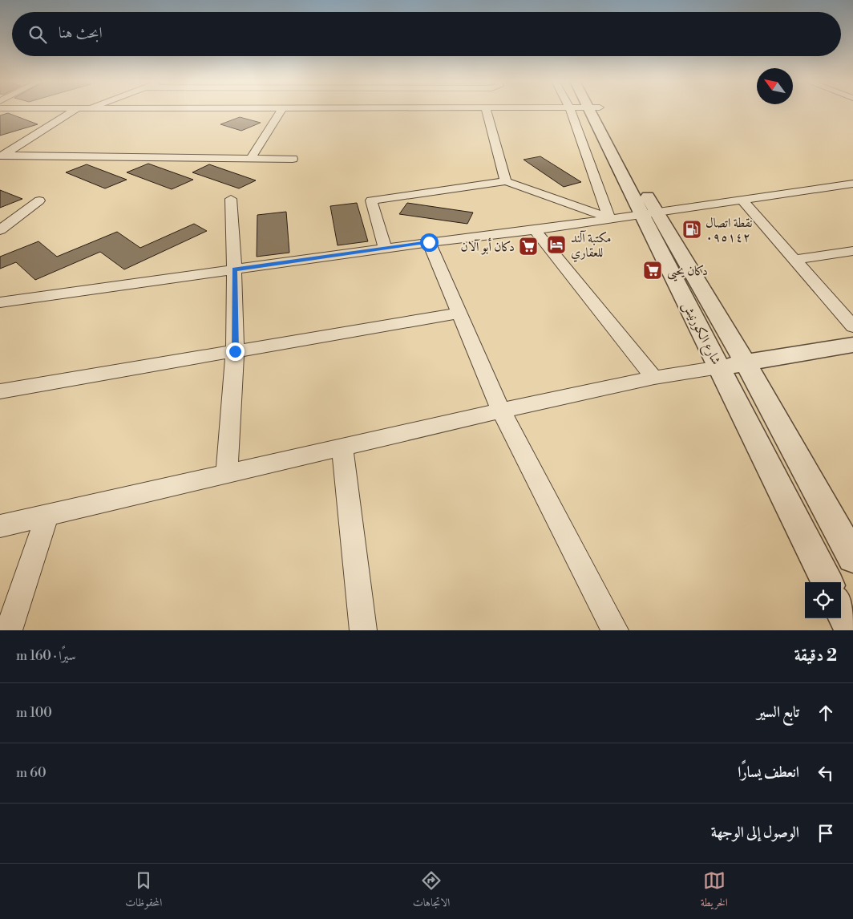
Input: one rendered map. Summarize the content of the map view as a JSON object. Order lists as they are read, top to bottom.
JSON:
{
  "streets": {
    "street": ["شارع الكورنيش"]
  },
  "places": {
    "fuel station": ["نقطة اتصال ٠٩٥١٤٢"],
    "hotel": ["مكتبة آلند للعقاري"],
    "supermarket": ["دكان أبو آلان", "دكان يحيى"]
  },
  "north": "top left",
  "page": {
    "search": "ابحث هنا",
    "heading": ["2 دقيقة", "سيرًا · 160 m"],
    "list": [
      ["تابع السير", "100 m"],
      ["انعطف يسارًا", "60 m"],
      "الوصول إلى الوجهة"
    ],
    "nav": ["الخريطة", "الاتجاهات", "المحفوظات"]
  }
}
